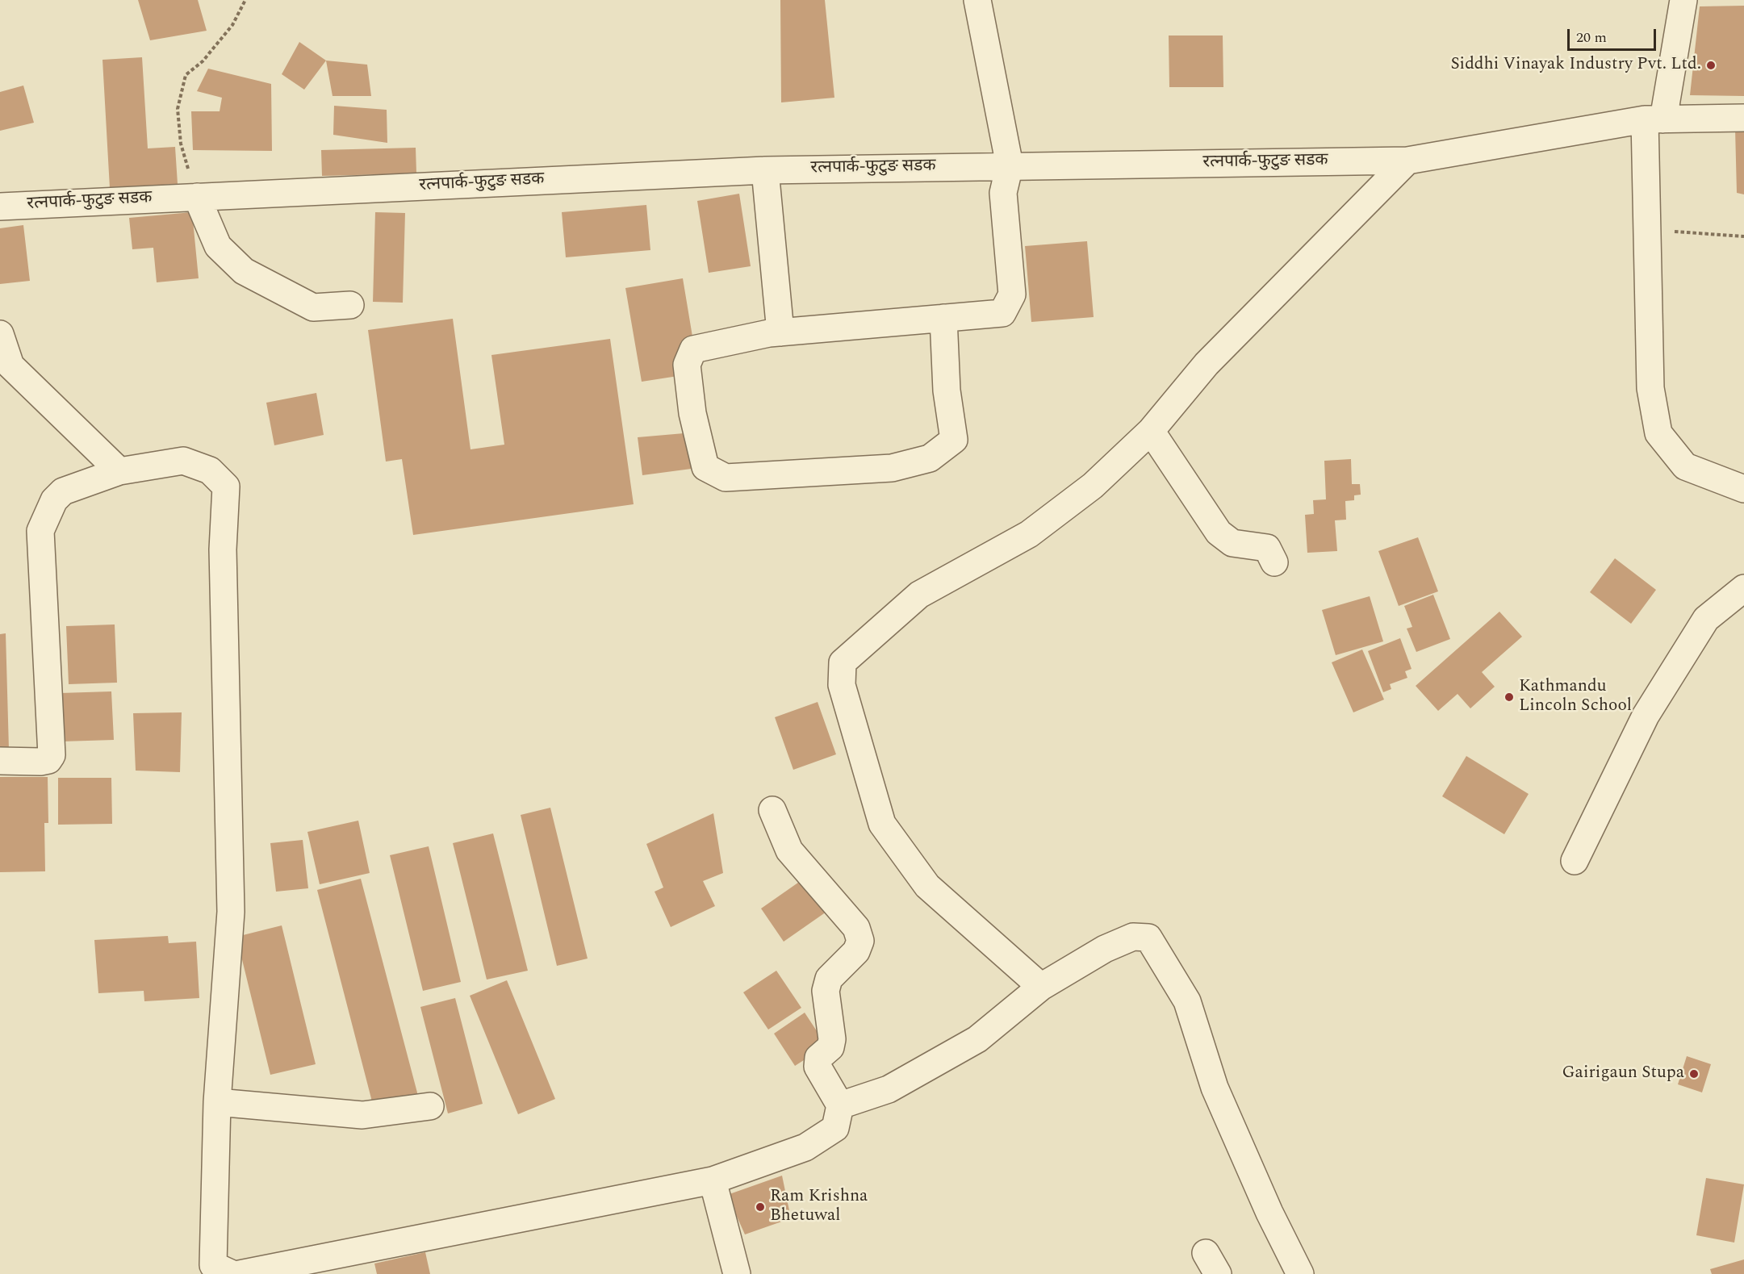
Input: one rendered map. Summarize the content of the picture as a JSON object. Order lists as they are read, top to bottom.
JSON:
{
  "streets": {
    "street": ["रत्नपार्क-फुटुङ सडक"]
  },
  "places": [
    "Siddhi Vinayak Industry Pvt. Ltd.",
    "Kathmandu Lincoln School",
    "Gairigaun Stupa",
    "Ram Krishna Bhetuwal"
  ],
  "scale_bar": "20 m"
}
